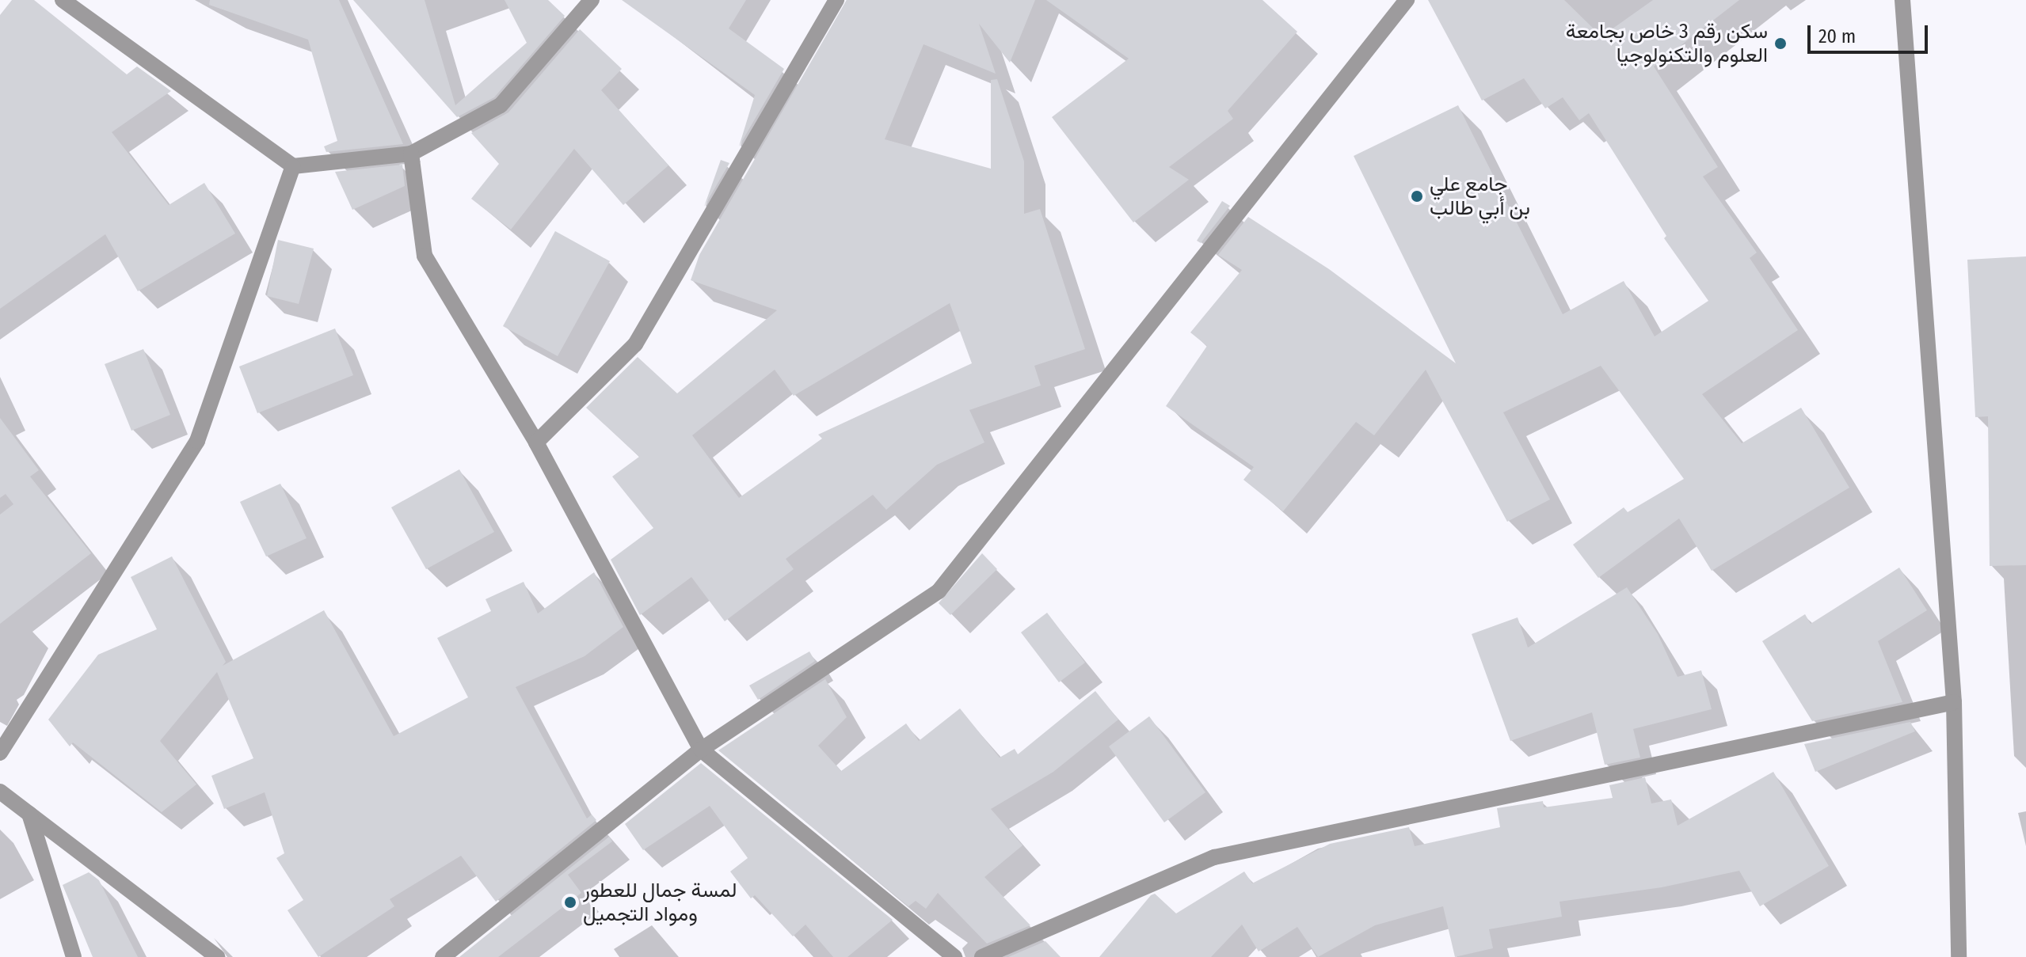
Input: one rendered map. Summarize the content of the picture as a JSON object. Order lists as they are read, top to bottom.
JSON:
{
  "places": ["سكن رقم 3 خاص بجامعة العلوم والتكنولوجيا", "جامع علي بن أبي طالب", "لمسة جمال للعطور ومواد التجميل"],
  "scale_bar": "20 m"
}
